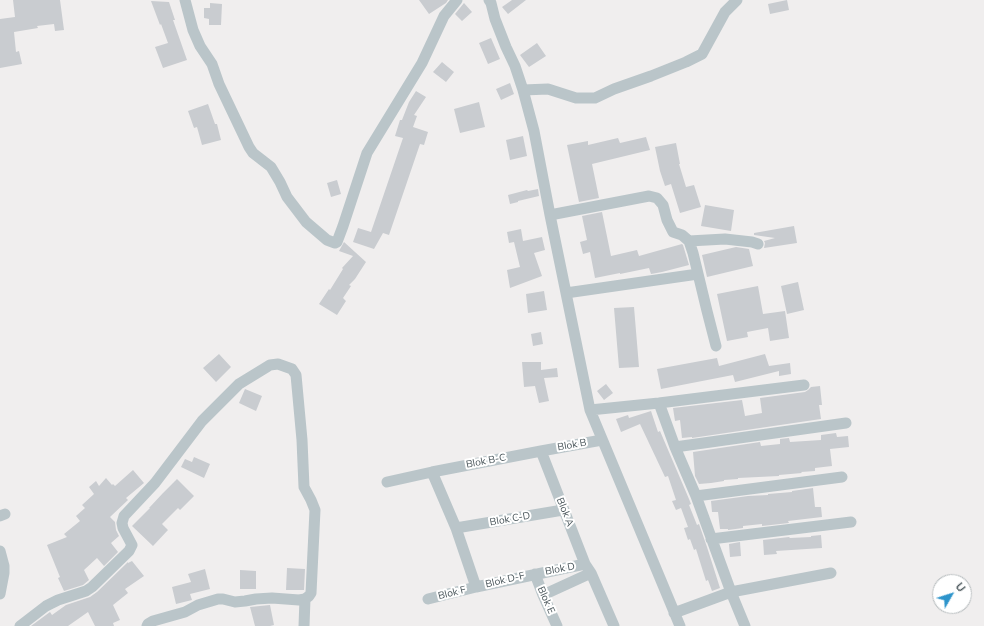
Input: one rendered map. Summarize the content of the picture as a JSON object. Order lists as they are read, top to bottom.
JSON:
{
  "streets": {
    "street": [
      "Blok B",
      "Blok B-C",
      "Blok A",
      "Blok C-D",
      "Blok D",
      "Blok D-F",
      "Blok F",
      "Blok E"
    ]
  },
  "crossings": [
    ["Blok B", "Blok B-C"],
    ["Blok B", "Blok A"],
    ["Blok B-C", "Blok A"],
    ["Blok A", "Blok C-D"],
    ["Blok A", "Blok D"],
    ["Blok D", "Blok D-F"],
    ["Blok D", "Blok E"],
    ["Blok D-F", "Blok F"],
    ["Blok D-F", "Blok E"]
  ],
  "north": "top right"
}
